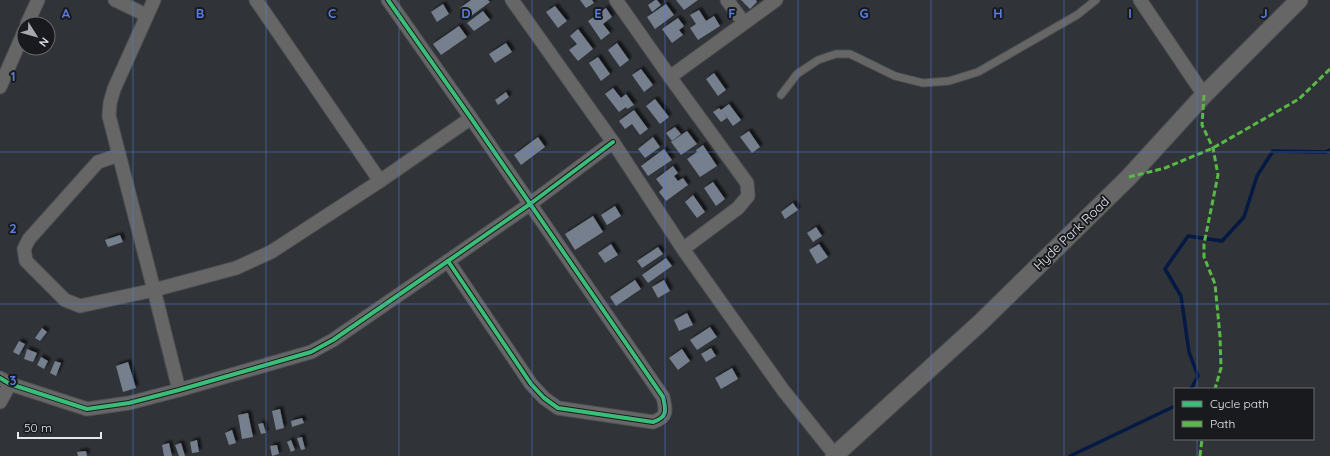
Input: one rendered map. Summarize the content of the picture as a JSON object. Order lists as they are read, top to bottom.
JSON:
{
  "streets": {
    "street": ["Hyde Park Road"]
  },
  "legend": ["Cycle path", "Path"],
  "scale_bar": "50 m",
  "north": "bottom right",
  "grid": {
    "columns": [
      "A",
      "B",
      "C",
      "D",
      "E",
      "F",
      "G",
      "H",
      "I",
      "J"
    ],
    "rows": ["1", "2", "3"]
  }
}
